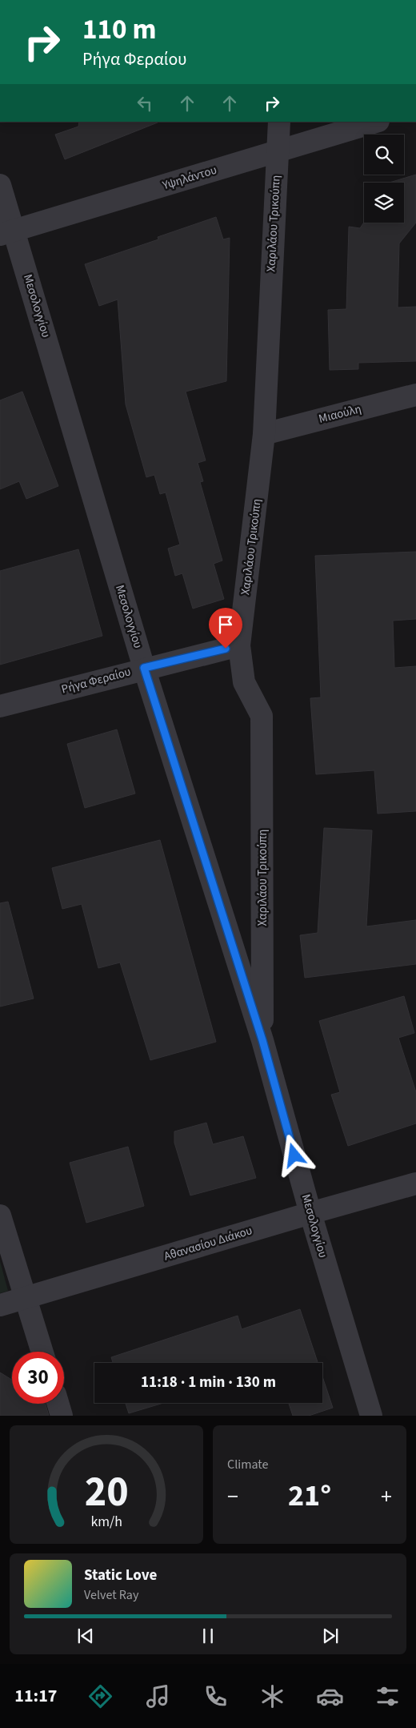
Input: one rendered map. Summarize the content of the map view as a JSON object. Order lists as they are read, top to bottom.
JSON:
{
  "streets": {
    "street": [
      "Υψηλάντου",
      "Χαριλάου Τρικούπη",
      "Μεσολογγίου",
      "Μιαούλη",
      "Ρήγα Φεραίου",
      "Αθανασίου Διάκου"
    ]
  },
  "crossings": [
    ["Υψηλάντου", "Χαριλάου Τρικούπη"],
    ["Υψηλάντου", "Μεσολογγίου"],
    ["Χαριλάου Τρικούπη", "Μεσολογγίου"],
    ["Χαριλάου Τρικούπη", "Μιαούλη"],
    ["Χαριλάου Τρικούπη", "Ρήγα Φεραίου"],
    ["Μεσολογγίου", "Ρήγα Φεραίου"],
    ["Μεσολογγίου", "Αθανασίου Διάκου"]
  ],
  "page": {
    "turn": ["110 m", "Ρήγα Φεραίου"],
    "limit": "30",
    "trip": "11:18 · 1 min · 130 m",
    "tile": "Climate",
    "heat": ["−", "21°", "+"],
    "song": ["Static Love", "Velvet Ray"],
    "tabs": "11:17",
    "gauge": ["20", "km/h"]
  }
}
